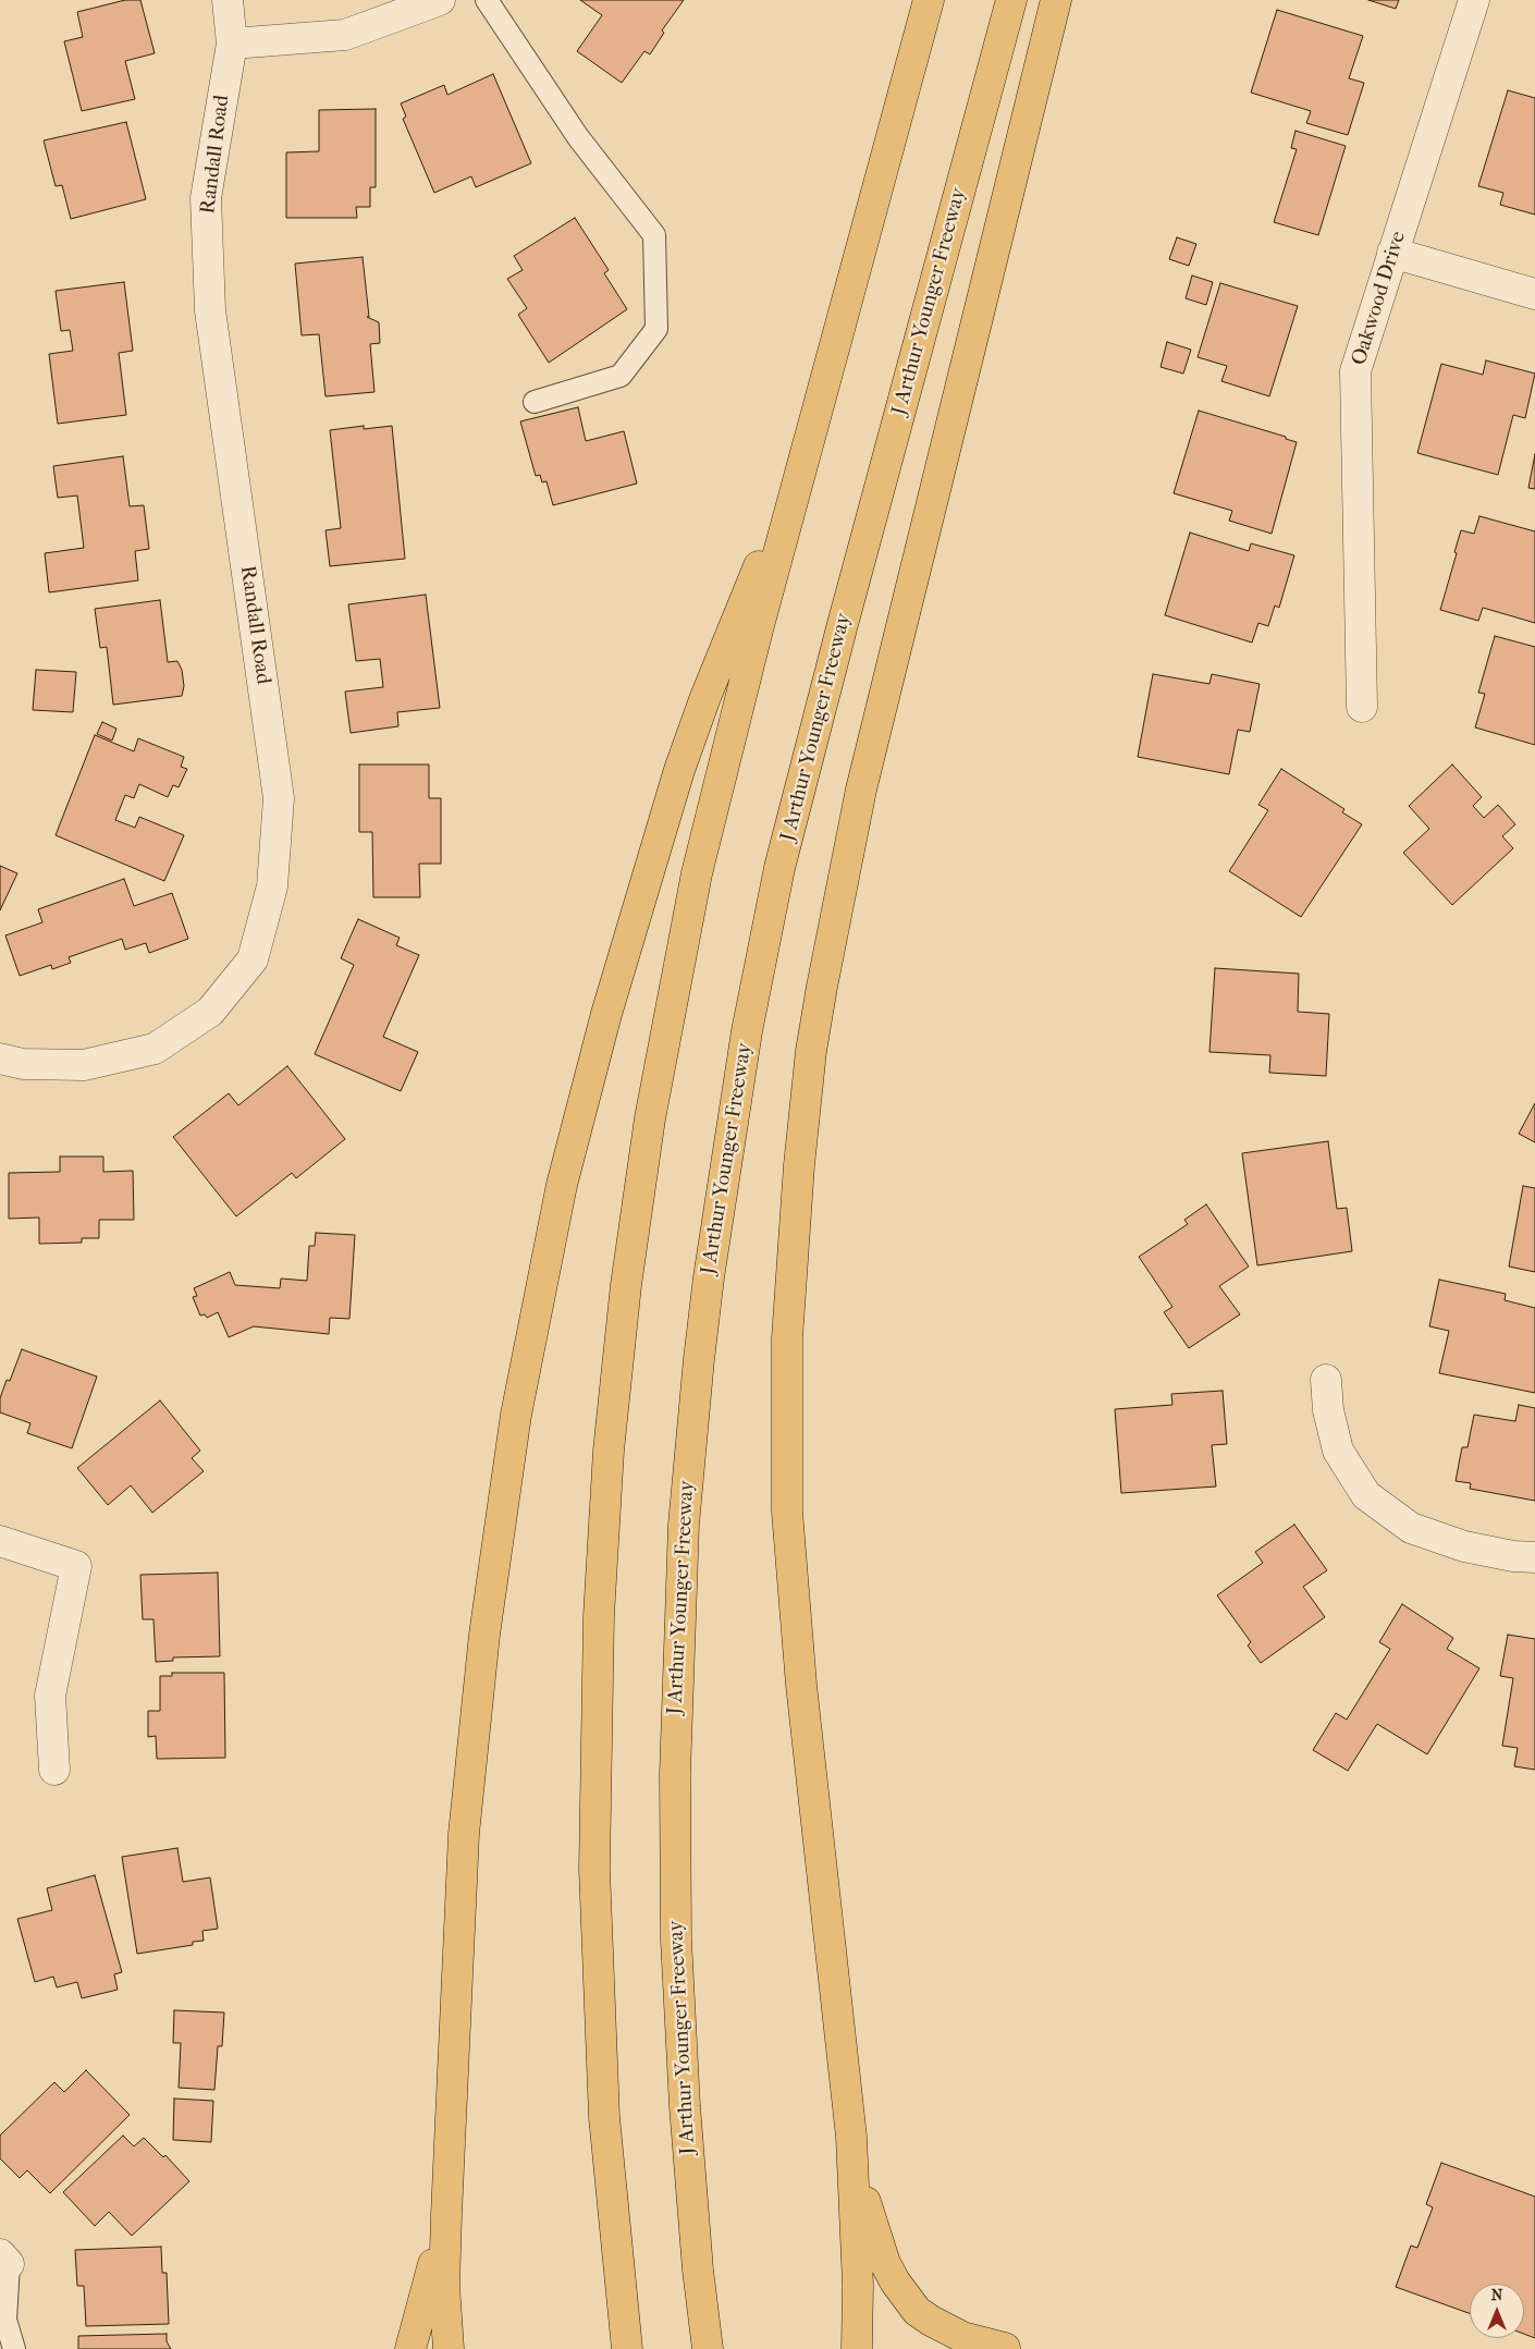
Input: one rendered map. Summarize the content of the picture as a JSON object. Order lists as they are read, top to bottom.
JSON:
{
  "streets": {
    "highway": ["J Arthur Younger Freeway"],
    "street": ["Randall Road", "Oakwood Drive"]
  },
  "north": "top"
}
